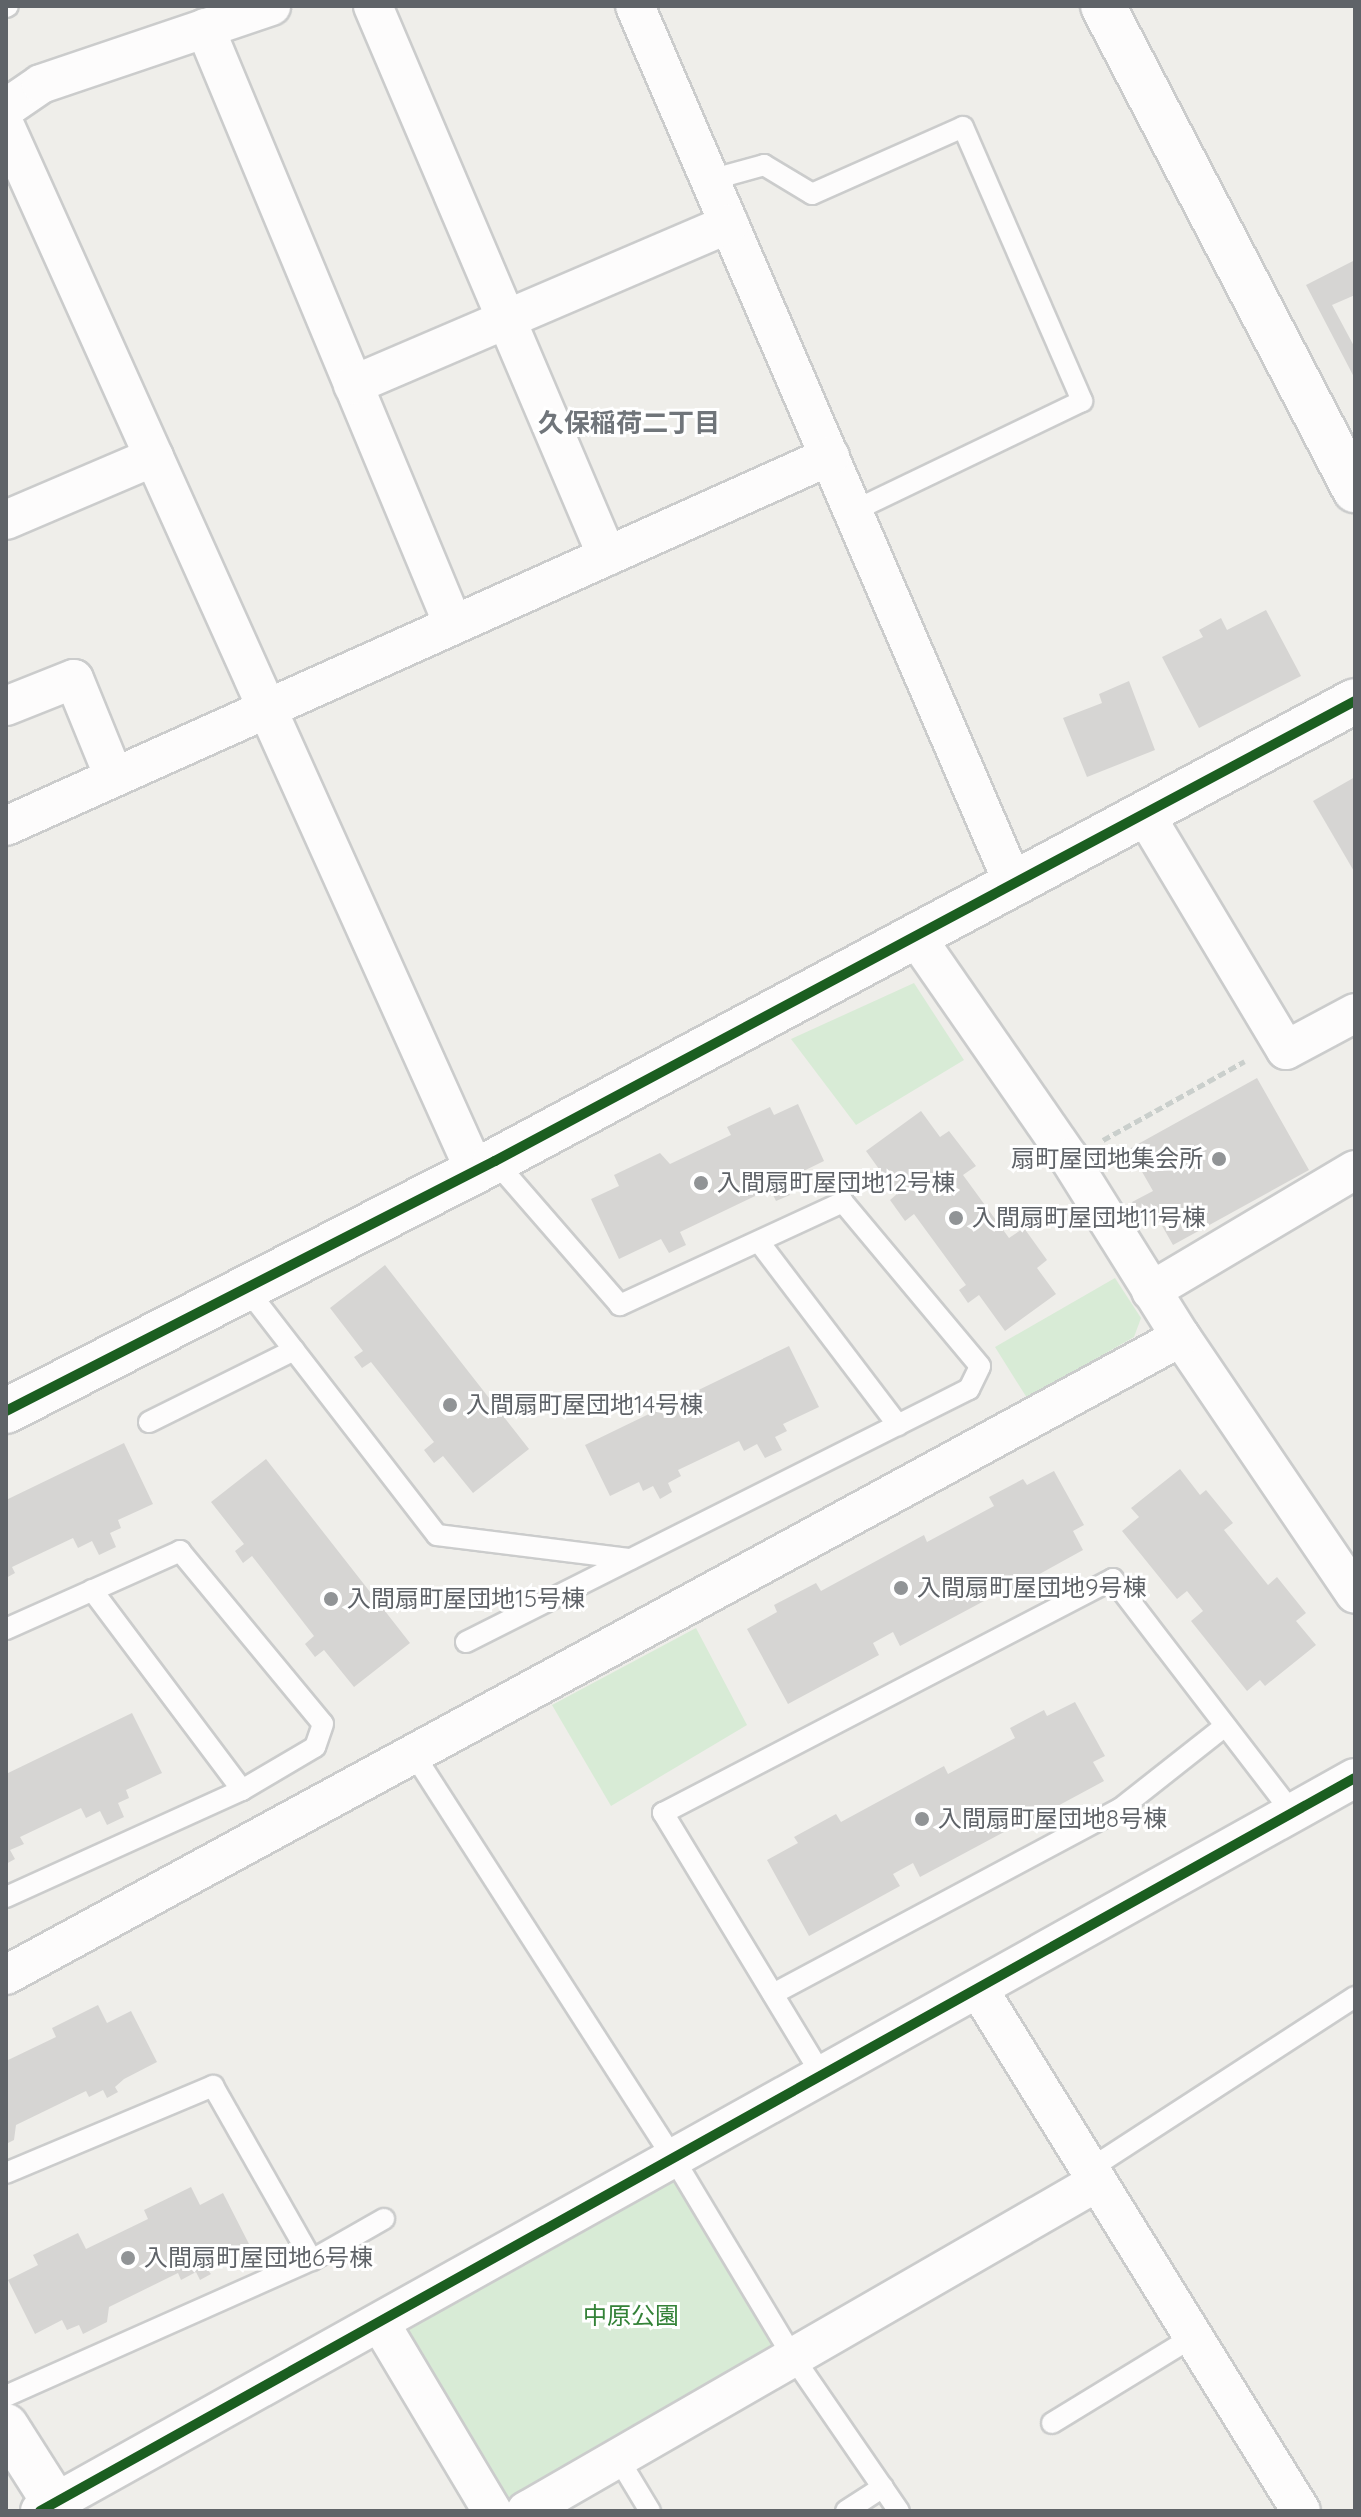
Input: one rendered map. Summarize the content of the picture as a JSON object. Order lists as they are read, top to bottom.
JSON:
{
  "districts": ["久保稲荷二丁目"],
  "parks": ["中原公園"],
  "places": [
    "扇町屋団地集会所",
    "入間扇町屋団地12号棟",
    "入間扇町屋団地11号棟",
    "入間扇町屋団地14号棟",
    "入間扇町屋団地9号棟",
    "入間扇町屋団地15号棟",
    "入間扇町屋団地8号棟",
    "入間扇町屋団地6号棟"
  ]
}
